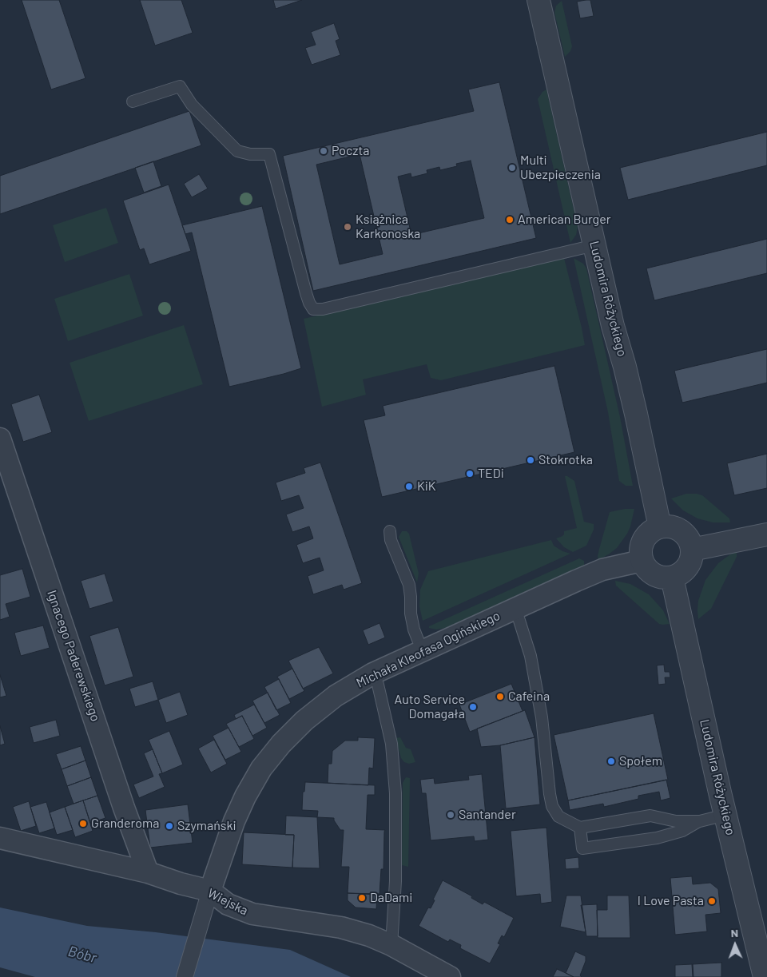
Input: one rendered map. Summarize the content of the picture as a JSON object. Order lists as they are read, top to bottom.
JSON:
{
  "streets": {
    "street": [
      "Ludomira Różyckiego",
      "Michała Kleofasa Ogińskiego",
      "Ignacego Paderewskiego",
      "Wiejska"
    ]
  },
  "crossings": [
    ["Ludomira Różyckiego", "Michała Kleofasa Ogińskiego"],
    ["Michała Kleofasa Ogińskiego", "Wiejska"],
    ["Ignacego Paderewskiego", "Wiejska"]
  ],
  "water": ["Bóbr"],
  "places": [
    "Poczta",
    "Multi Ubezpieczenia",
    "American Burger",
    "Książnica Karkonoska",
    "Stokrotka",
    "TEDi",
    "KiK",
    "Cafeina",
    "Auto Service Domagała",
    "Społem",
    "Santander",
    "Granderoma",
    "Szymański",
    "DaDami",
    "I Love Pasta"
  ],
  "north": "top"
}
